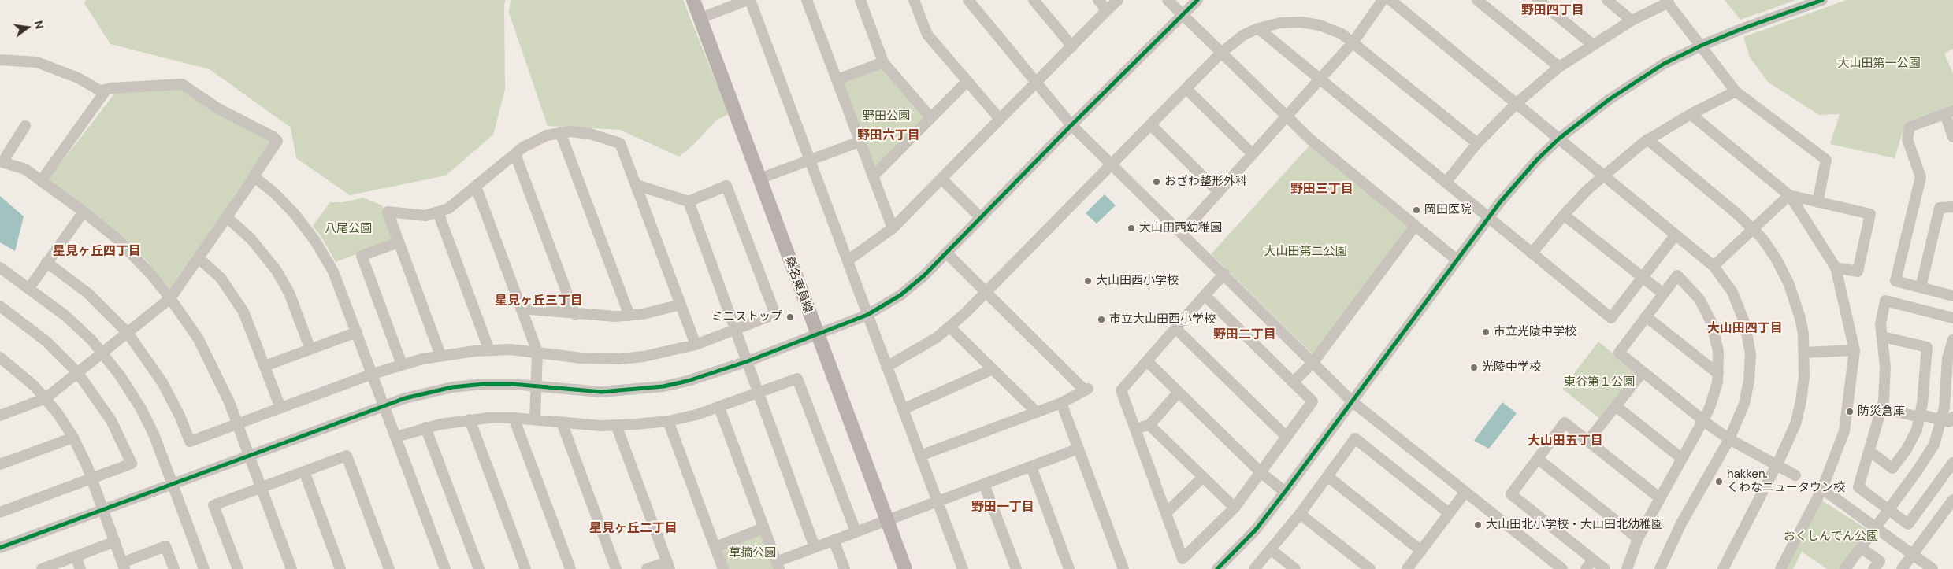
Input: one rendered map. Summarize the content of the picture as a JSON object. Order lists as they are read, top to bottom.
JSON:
{
  "streets": {
    "main road": ["桑名東員線"]
  },
  "districts": [
    "野田四丁目",
    "野田六丁目",
    "野田三丁目",
    "星見ヶ丘四丁目",
    "星見ヶ丘三丁目",
    "大山田四丁目",
    "野田二丁目",
    "大山田五丁目",
    "野田一丁目",
    "星見ヶ丘二丁目"
  ],
  "parks": [
    "大山田第一公園",
    "野田公園",
    "八尾公園",
    "大山田第二公園",
    "東谷第１公園",
    "おくしんでん公園",
    "草摘公園"
  ],
  "places": [
    "おざわ整形外科",
    "岡田医院",
    "大山田西幼稚園",
    "大山田西小学校",
    "ミニストップ",
    "市立大山田西小学校",
    "市立光陵中学校",
    "光陵中学校",
    "防災倉庫",
    "hakken. くわなニュータウン校",
    "大山田北小学校・大山田北幼稚園"
  ],
  "north": "right"
}
